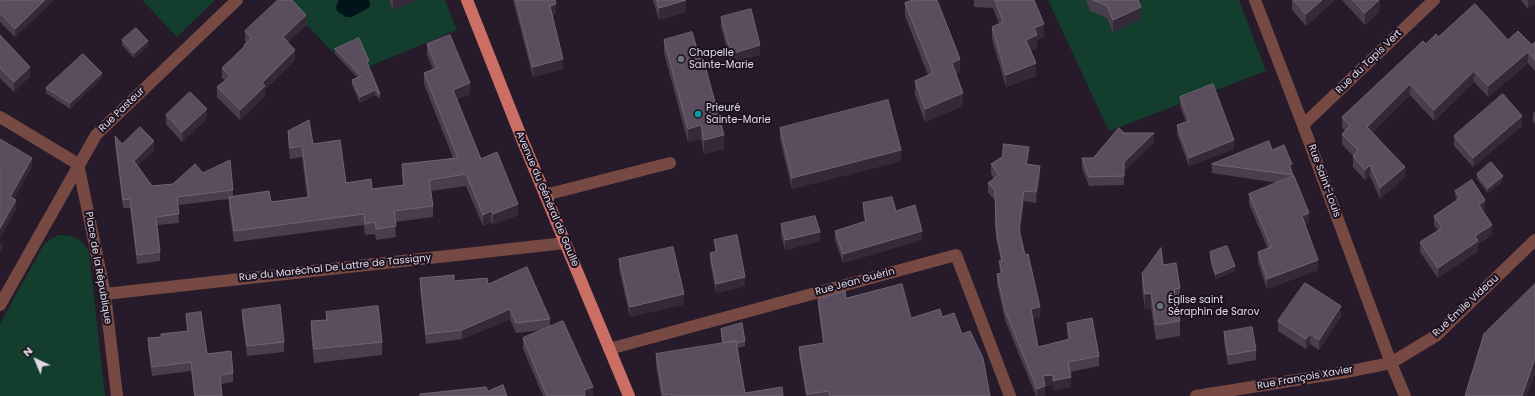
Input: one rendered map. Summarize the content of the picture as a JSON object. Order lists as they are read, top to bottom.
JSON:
{
  "streets": {
    "main road": ["Avenue du Général de Gaulle"],
    "street": [
      "Rue du Tapis Vert",
      "Rue Pasteur",
      "Rue Saint-Louis",
      "Place de la République",
      "Rue du Maréchal De Lattre de Tassigny",
      "Rue Jean Guérin",
      "Rue Émile Videau",
      "Rue François Xavier"
    ]
  },
  "crossings": [
    ["Rue du Tapis Vert", "Rue Saint-Louis"],
    ["Rue Pasteur", "Place de la République"],
    ["Rue Saint-Louis", "Rue Émile Videau"],
    ["Rue Saint-Louis", "Rue François Xavier"],
    ["Avenue du Général de Gaulle", "Rue du Maréchal De Lattre de Tassigny"],
    ["Avenue du Général de Gaulle", "Rue Jean Guérin"],
    ["Place de la République", "Rue du Maréchal De Lattre de Tassigny"],
    ["Rue Émile Videau", "Rue François Xavier"]
  ],
  "places": ["Chapelle Sainte-Marie", "Prieuré Sainte-Marie", "Église saint Séraphin de Sarov"],
  "north": "top left"
}
